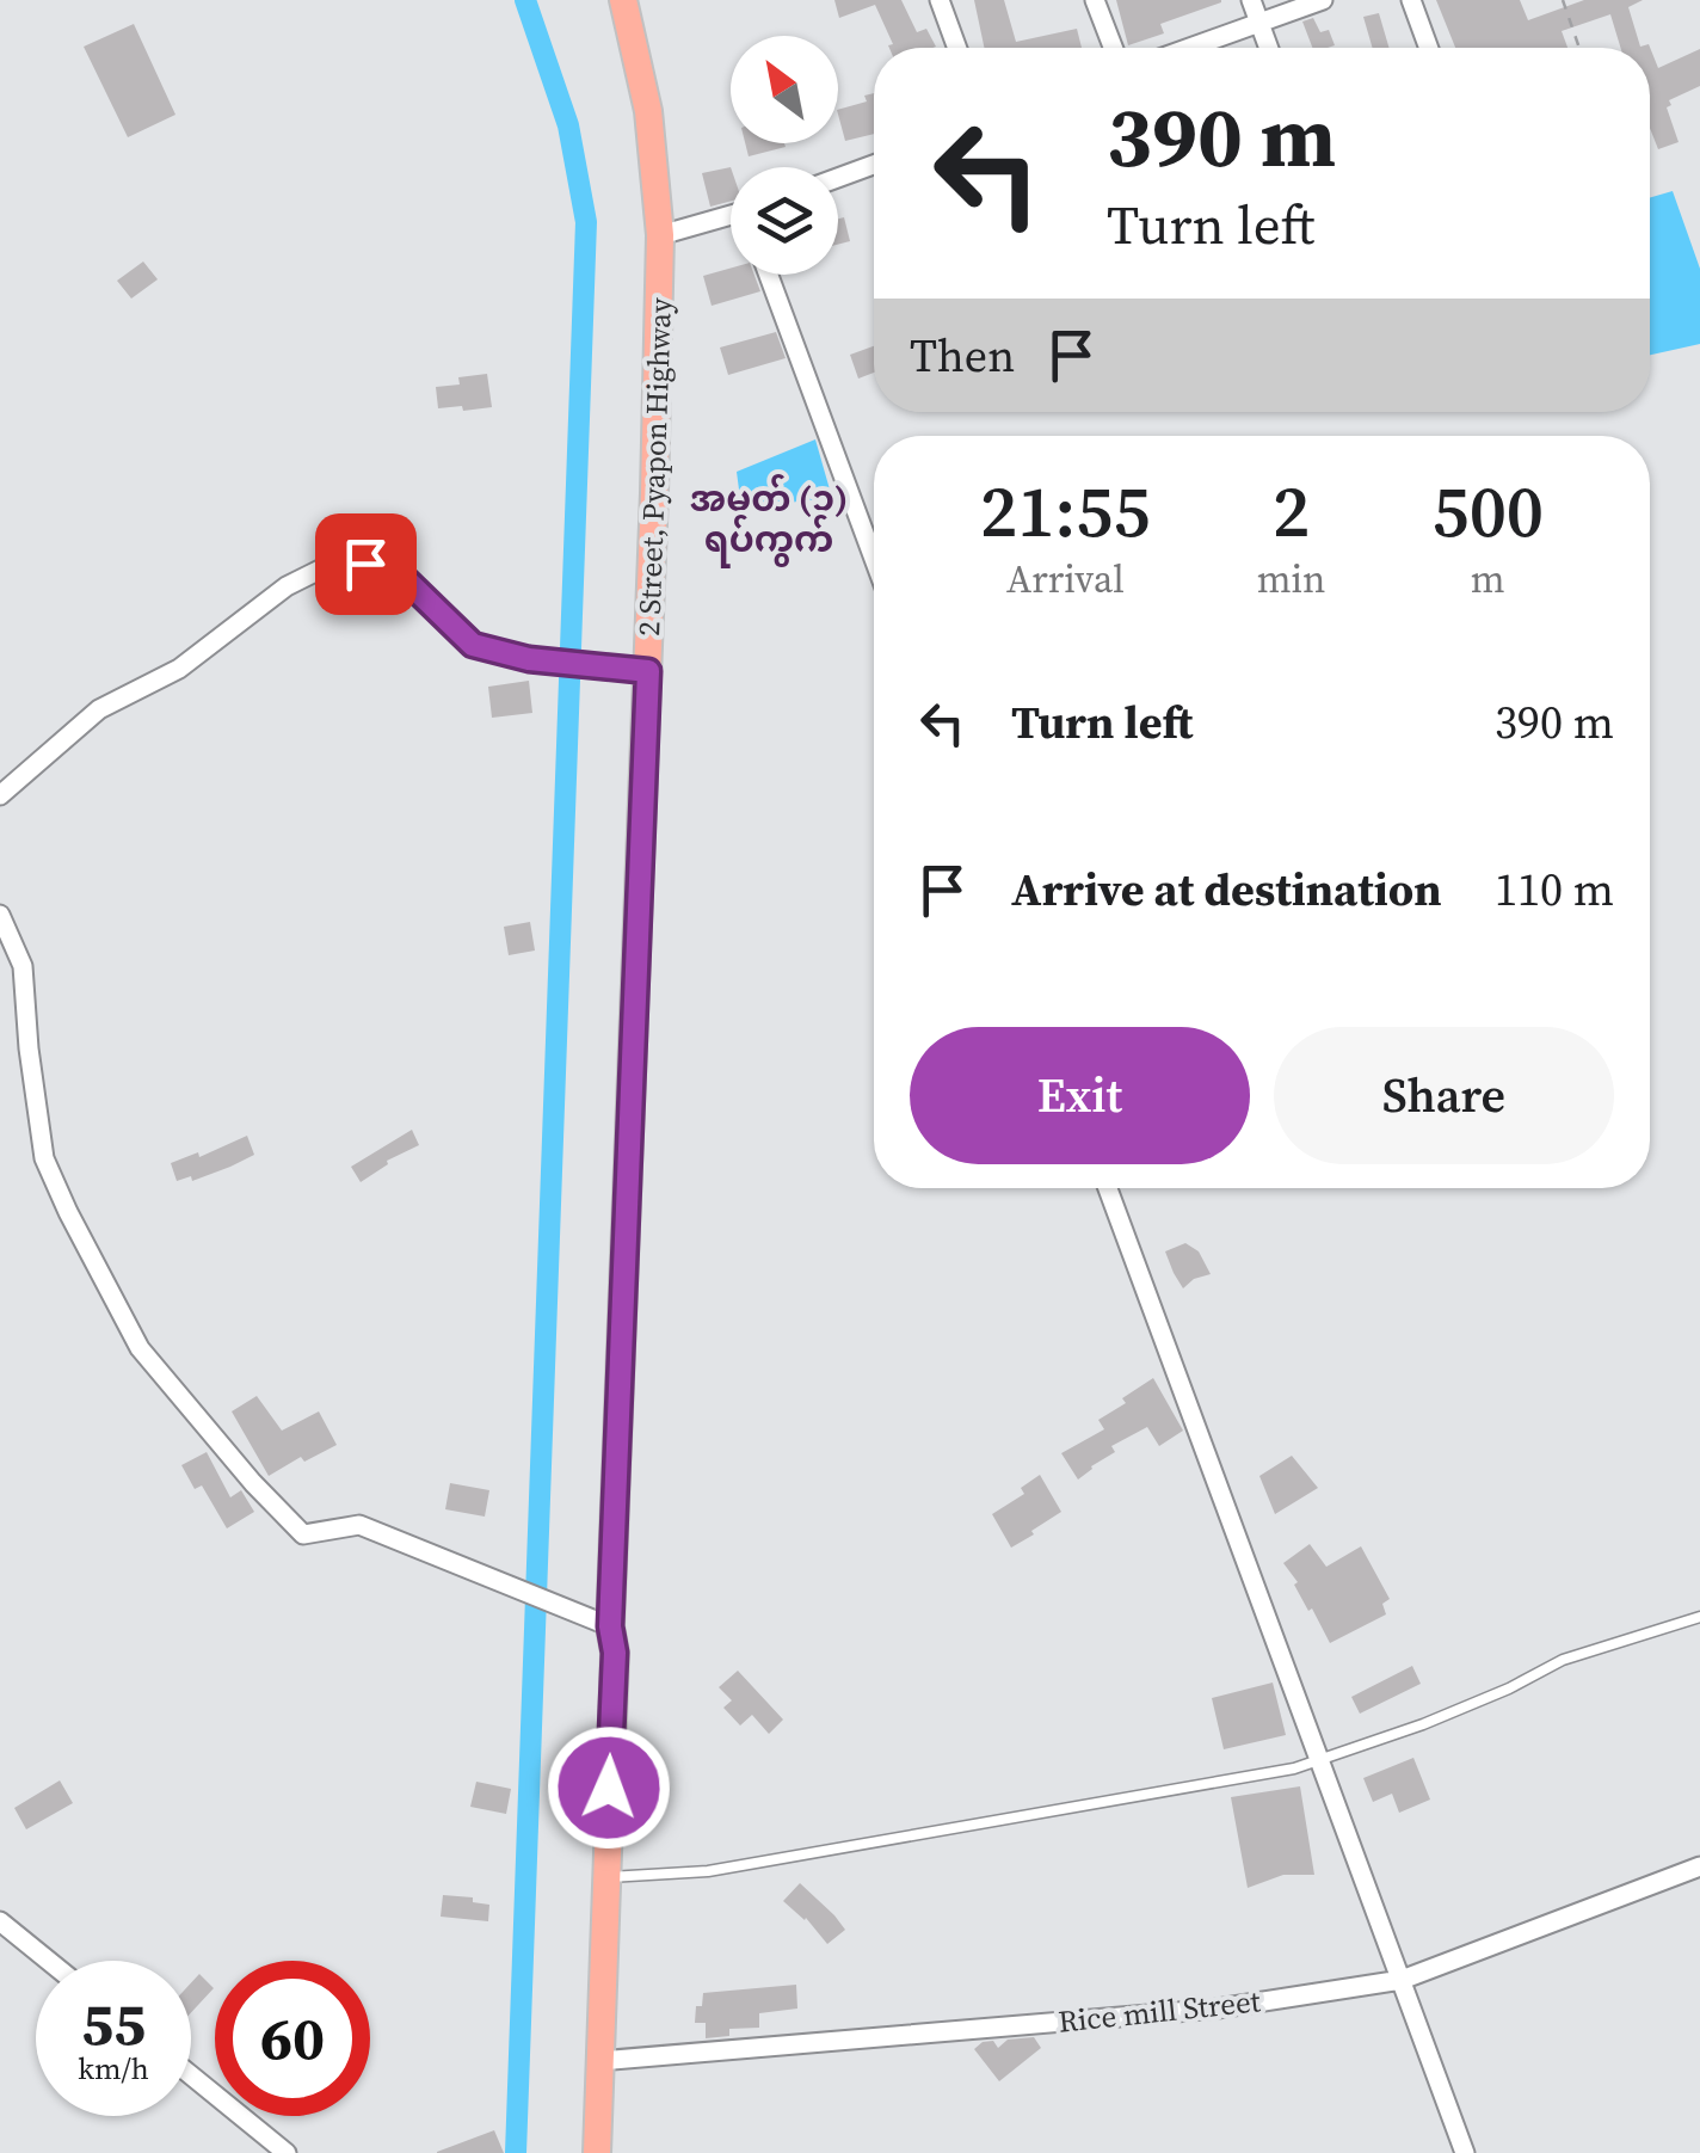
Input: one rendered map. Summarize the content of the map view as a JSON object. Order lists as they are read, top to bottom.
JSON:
{
  "streets": {
    "main road": ["2 Street, Pyapon Highway"],
    "street": ["Rice mill Street"]
  },
  "crossings": [
    ["2 Street, Pyapon Highway", "Rice mill Street"]
  ],
  "districts": ["အမှတ် (၁) ရပ်ကွက်"],
  "north": "top left",
  "page": {
    "turn": ["390 m", "Turn left"],
    "then": "Then",
    "eta": [
      "21:55",
      "Arrival",
      "2",
      "min",
      "500",
      "m"
    ],
    "list": [
      {
        "name": "Turn left",
        "value": "390 m"
      },
      {
        "name": "Arrive at destination",
        "value": "110 m"
      }
    ],
    "buttons": ["Exit", "Share"],
    "speed": "55 km/h",
    "limit": "60"
  }
}
